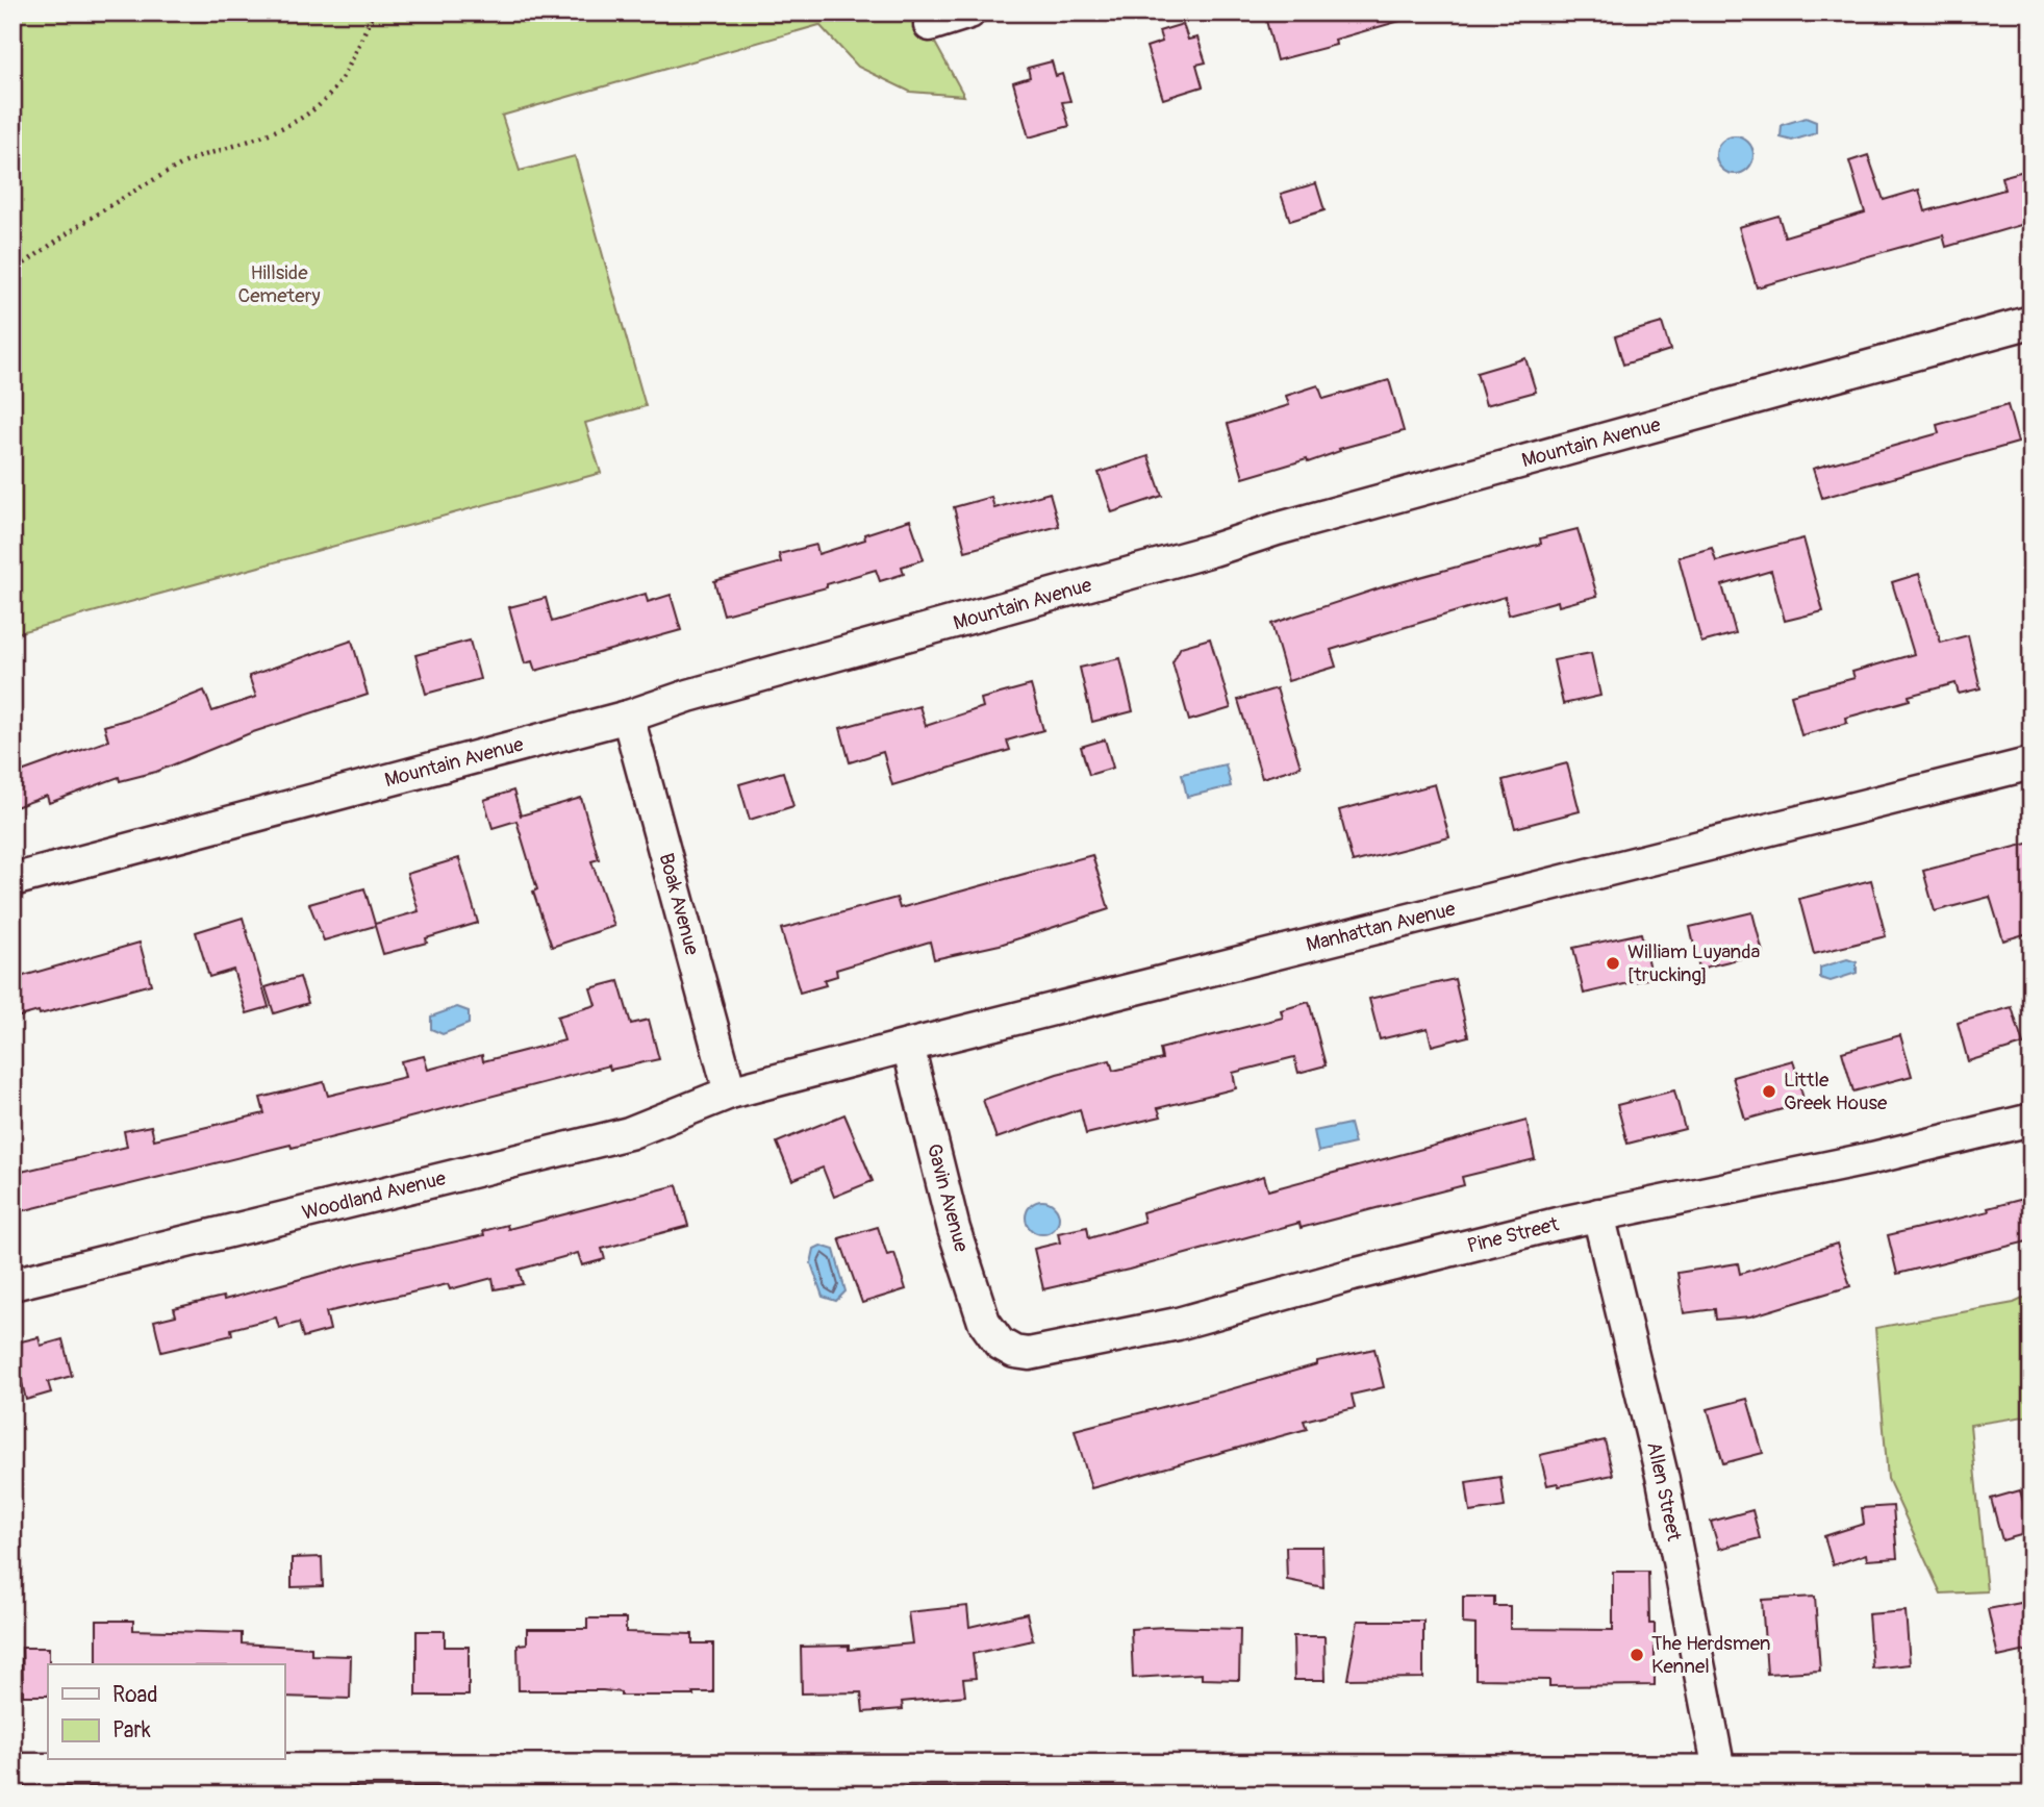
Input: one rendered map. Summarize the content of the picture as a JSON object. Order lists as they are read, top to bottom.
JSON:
{
  "streets": {
    "street": [
      "Mountain Avenue",
      "Boak Avenue",
      "Manhattan Avenue",
      "Woodland Avenue",
      "Gavin Avenue",
      "Pine Street",
      "Allen Street"
    ]
  },
  "crossings": [
    ["Mountain Avenue", "Boak Avenue"],
    ["Boak Avenue", "Manhattan Avenue"],
    ["Boak Avenue", "Woodland Avenue"],
    ["Manhattan Avenue", "Woodland Avenue"],
    ["Manhattan Avenue", "Gavin Avenue"],
    ["Gavin Avenue", "Pine Street"],
    ["Pine Street", "Allen Street"]
  ],
  "parks": ["Hillside Cemetery"],
  "places": ["William Luyanda [trucking]", "Little Greek House", "The Herdsmen Kennel"],
  "legend": ["Road", "Park"]
}
